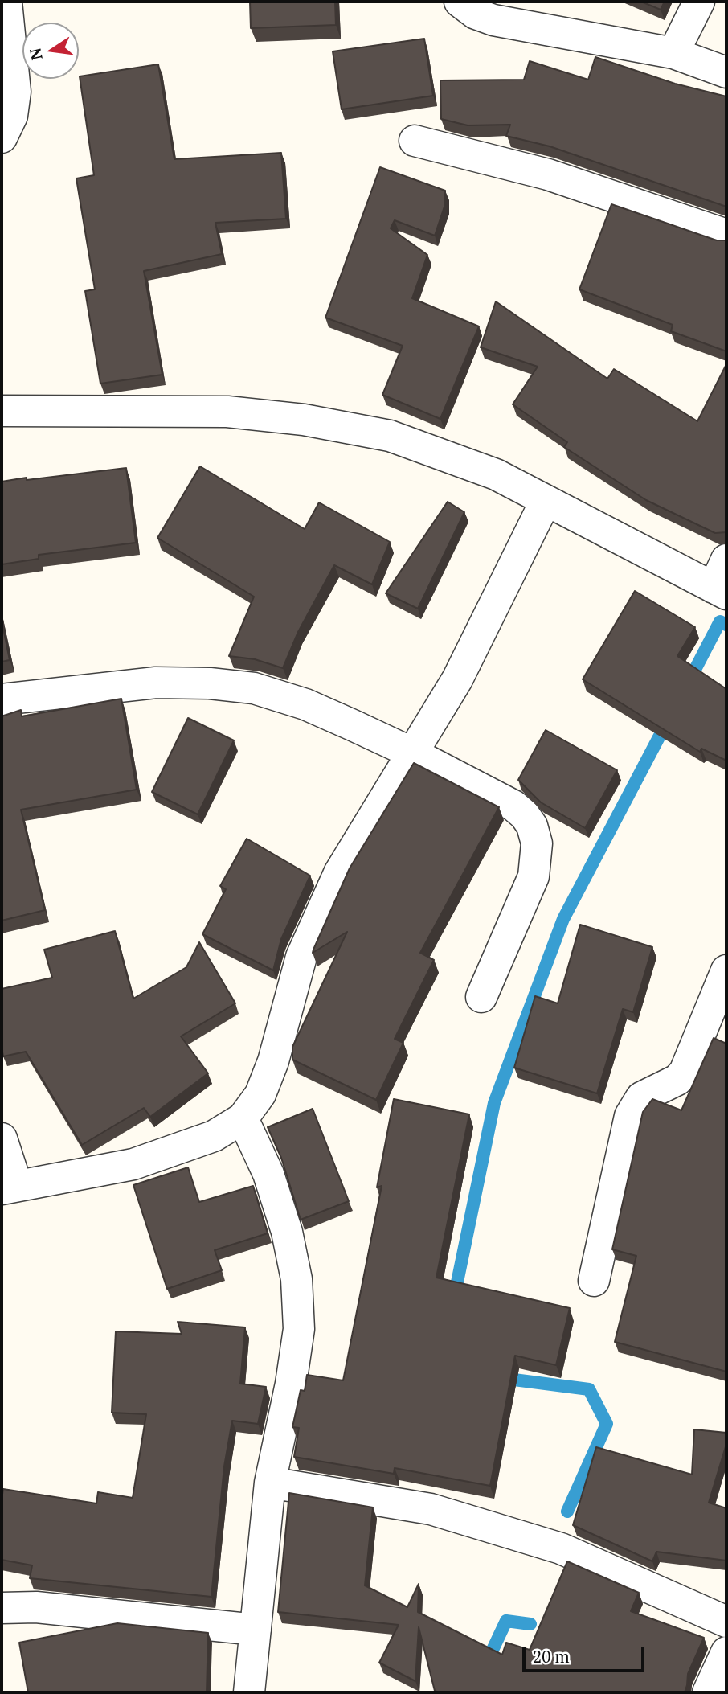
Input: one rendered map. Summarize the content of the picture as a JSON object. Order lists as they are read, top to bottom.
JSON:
{
  "scale_bar": "20 m",
  "north": "left"
}
